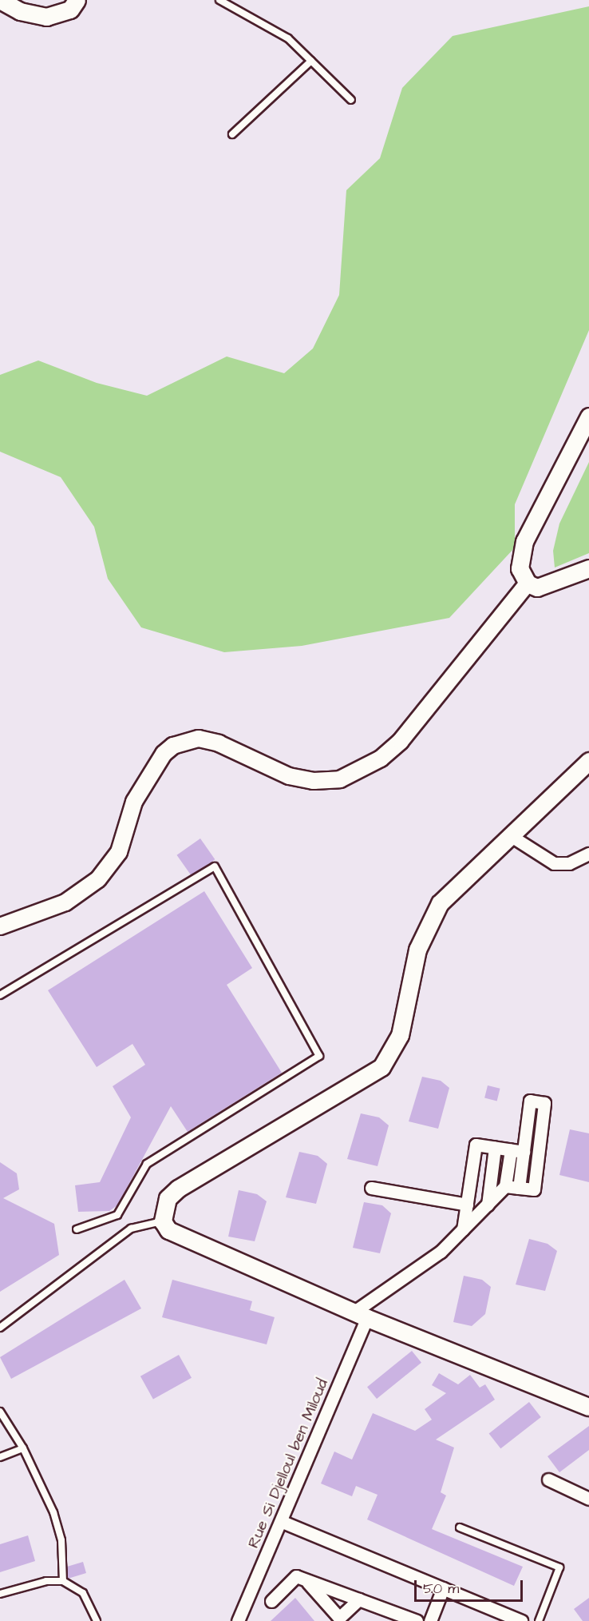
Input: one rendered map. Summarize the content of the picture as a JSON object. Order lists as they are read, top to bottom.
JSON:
{
  "streets": {
    "street": ["Rue Si Djelloul ben Miloud"]
  },
  "scale_bar": "50 m"
}
